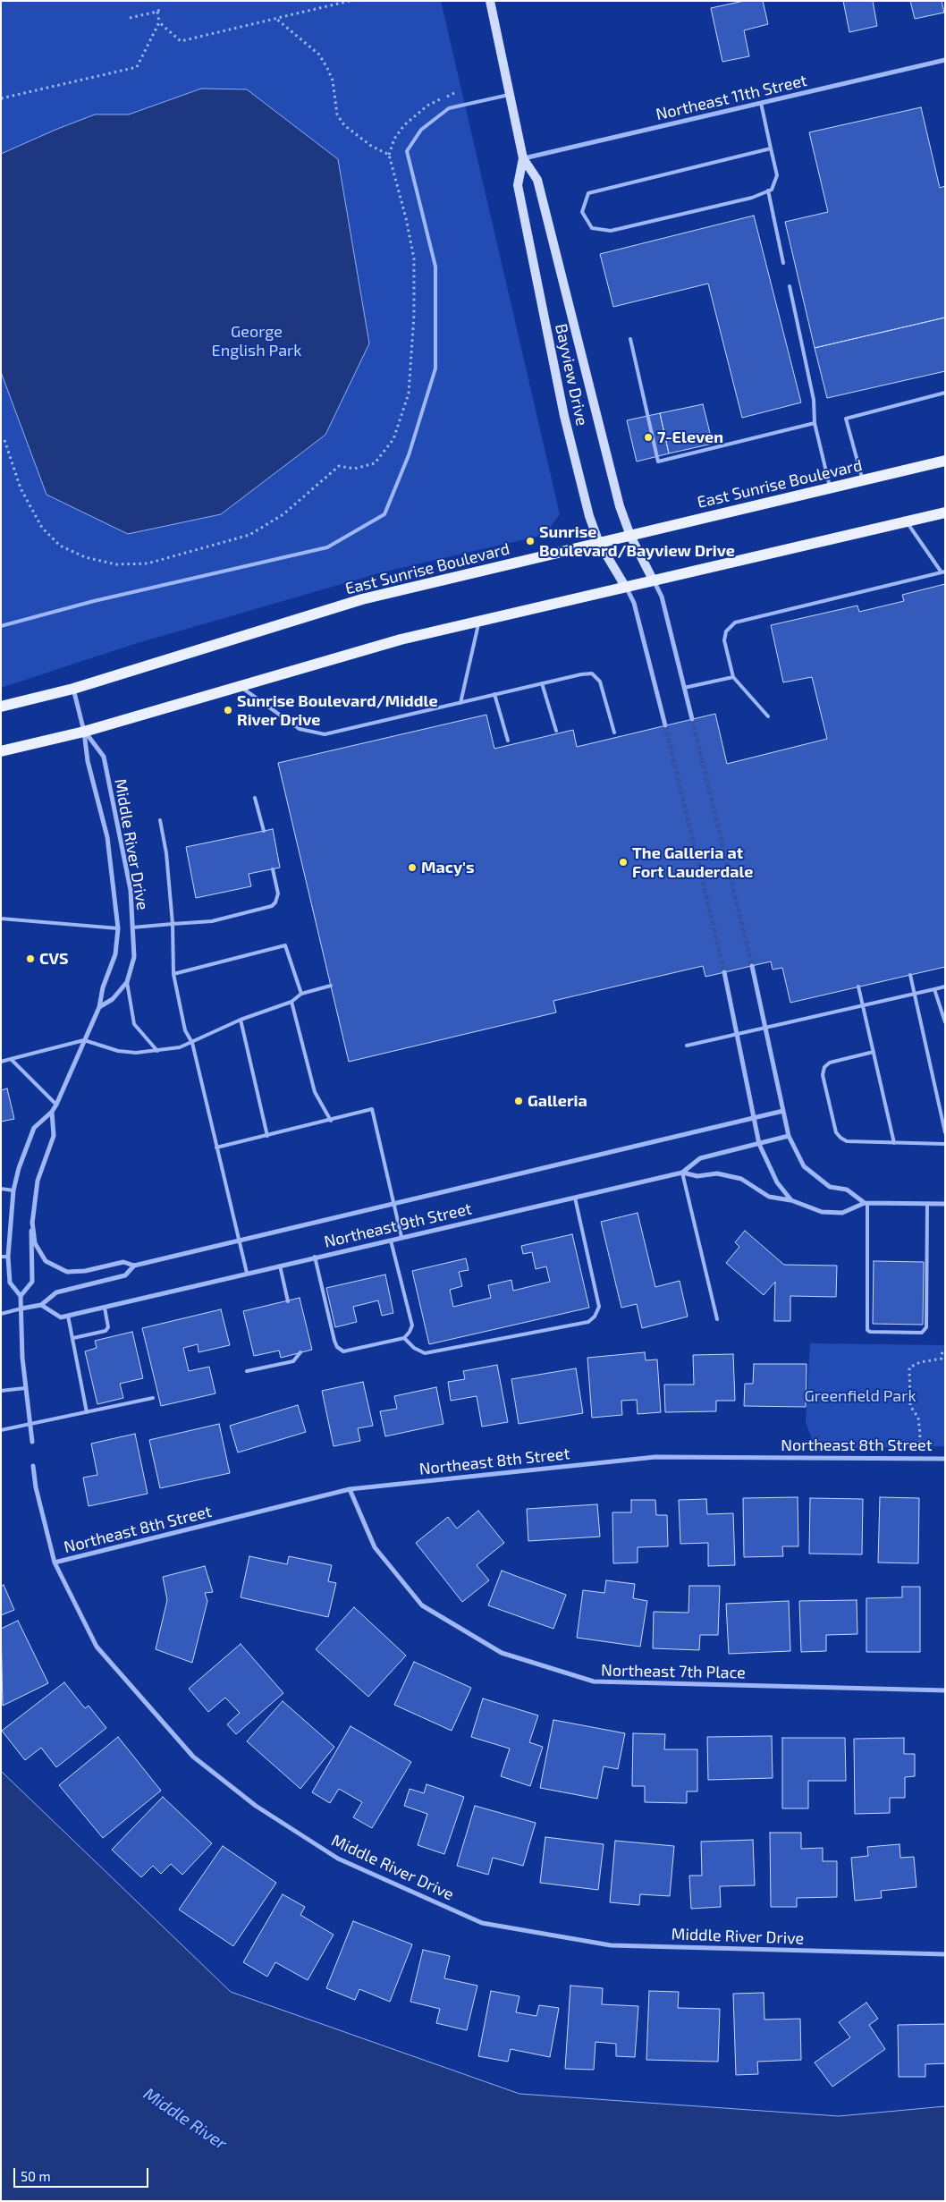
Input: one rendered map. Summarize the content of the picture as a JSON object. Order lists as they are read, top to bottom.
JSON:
{
  "streets": {
    "main road": ["East Sunrise Boulevard"],
    "street": [
      "Northeast 11th Street",
      "Bayview Drive",
      "Middle River Drive",
      "Northeast 9th Street",
      "Northeast 8th Street",
      "Northeast 7th Place"
    ]
  },
  "crossings": [
    ["Northeast 11th Street", "Bayview Drive"],
    ["Bayview Drive", "East Sunrise Boulevard"],
    ["East Sunrise Boulevard", "Middle River Drive"],
    ["Middle River Drive", "Northeast 9th Street"],
    ["Middle River Drive", "Northeast 8th Street"],
    ["Northeast 8th Street", "Northeast 7th Place"]
  ],
  "water": ["Middle River"],
  "parks": ["George English Park", "Greenfield Park"],
  "places": [
    "7-Eleven",
    "Sunrise Boulevard/Bayview Drive",
    "Sunrise Boulevard/Middle River Drive",
    "The Galleria at Fort Lauderdale",
    "Macy's",
    "CVS",
    "Galleria"
  ],
  "scale_bar": "50 m"
}
